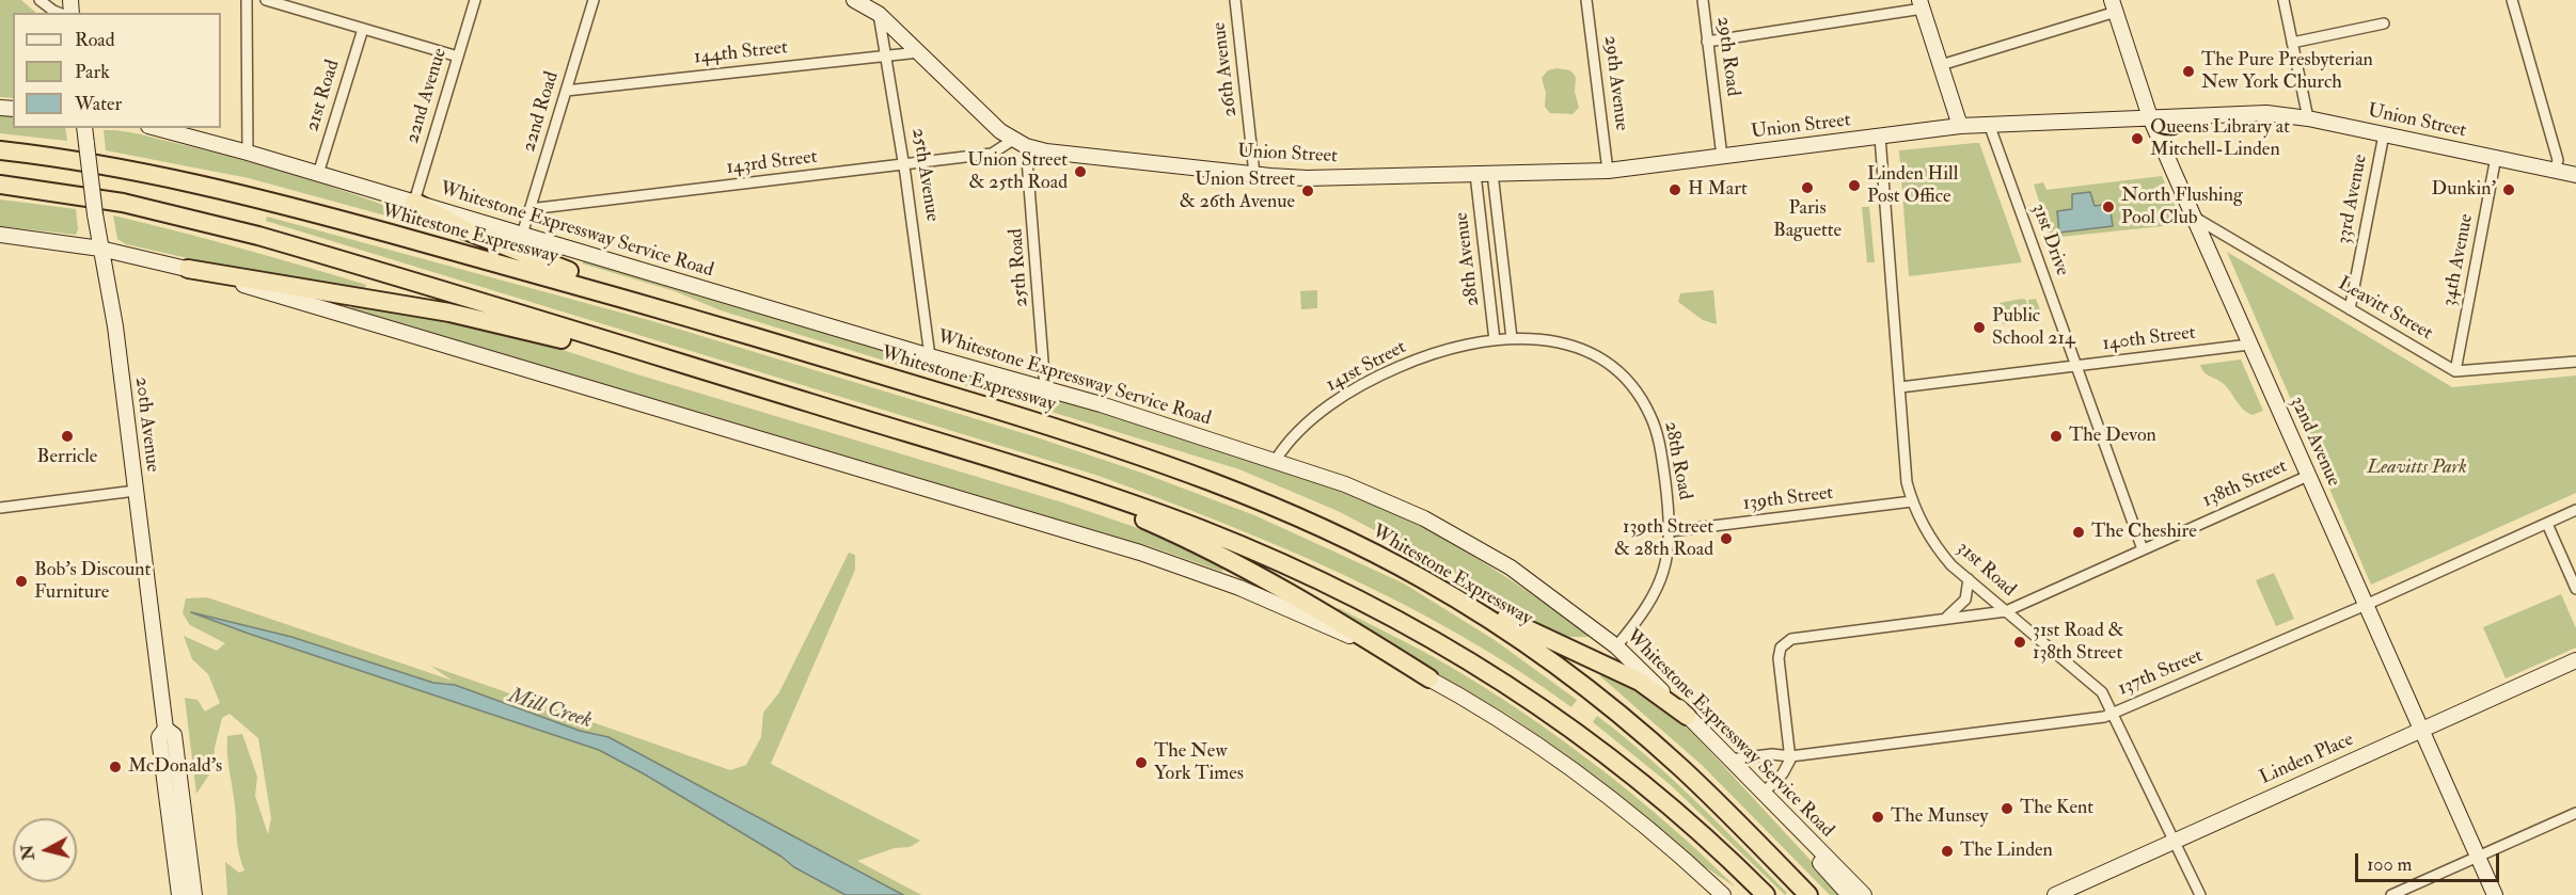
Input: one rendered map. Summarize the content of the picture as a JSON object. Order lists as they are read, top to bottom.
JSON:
{
  "streets": {
    "highway": ["Whitestone Expressway"],
    "main road": [
      "Union Street",
      "Whitestone Expressway Service Road",
      "20th Avenue",
      "32nd Avenue",
      "Linden Place"
    ],
    "street": [
      "144th Street",
      "29th Road",
      "26th Avenue",
      "29th Avenue",
      "21st Road",
      "22nd Avenue",
      "22nd Road",
      "143rd Street",
      "25th Avenue",
      "33rd Avenue",
      "31st Drive",
      "28th Avenue",
      "34th Avenue",
      "25th Road",
      "Leavitt Street",
      "140th Street",
      "141st Street",
      "28th Road",
      "138th Street",
      "139th Street",
      "31st Road",
      "137th Street"
    ]
  },
  "crossings": [
    ["144th Street", "22nd Road"],
    ["144th Street", "25th Avenue"],
    ["29th Road", "Union Street"],
    ["26th Avenue", "Union Street"],
    ["29th Avenue", "Union Street"],
    ["21st Road", "Whitestone Expressway Service Road"],
    ["22nd Avenue", "Whitestone Expressway Service Road"],
    ["22nd Road", "143rd Street"],
    ["22nd Road", "Whitestone Expressway Service Road"],
    ["Union Street", "143rd Street"],
    ["Union Street", "33rd Avenue"],
    ["Union Street", "31st Drive"],
    ["Union Street", "28th Avenue"],
    ["Union Street", "34th Avenue"],
    ["Union Street", "25th Road"],
    ["Union Street", "32nd Avenue"],
    ["Union Street", "31st Road"],
    ["143rd Street", "25th Avenue"],
    ["143rd Street", "25th Road"],
    ["25th Avenue", "Whitestone Expressway Service Road"],
    ["33rd Avenue", "Leavitt Street"],
    ["Whitestone Expressway Service Road", "25th Road"],
    ["Whitestone Expressway Service Road", "141st Street"],
    ["Whitestone Expressway Service Road", "28th Road"],
    ["Whitestone Expressway Service Road", "137th Street"],
    ["31st Drive", "140th Street"],
    ["31st Drive", "138th Street"],
    ["28th Avenue", "141st Street"],
    ["28th Avenue", "28th Road"],
    ["34th Avenue", "Leavitt Street"],
    ["Leavitt Street", "32nd Avenue"],
    ["140th Street", "32nd Avenue"],
    ["140th Street", "31st Road"],
    ["141st Street", "28th Road"],
    ["32nd Avenue", "138th Street"],
    ["32nd Avenue", "137th Street"],
    ["32nd Avenue", "Linden Place"],
    ["28th Road", "139th Street"],
    ["138th Street", "31st Road"],
    ["138th Street", "137th Street"],
    ["139th Street", "31st Road"],
    ["31st Road", "137th Street"],
    ["31st Road", "Linden Place"]
  ],
  "water": ["Mill Creek"],
  "parks": ["Leavitts Park"],
  "places": [
    "The Pure Presbyterian New York Church",
    "Queens Library at Mitchell-Linden",
    "Union Street & 25th Road",
    "Linden Hill Post Office",
    "Paris Baguette",
    "H Mart",
    "Dunkin'",
    "Union Street & 26th Avenue",
    "North Flushing Pool Club",
    "Public School 214",
    "Berricle",
    "The Devon",
    "The Cheshire",
    "139th Street & 28th Road",
    "Bob's Discount Furniture",
    "31st Road & 138th Street",
    "The New York Times",
    "McDonald's",
    "The Kent",
    "The Munsey",
    "The Linden"
  ],
  "legend": ["Road", "Park", "Water"],
  "scale_bar": "100 m",
  "north": "left"
}
